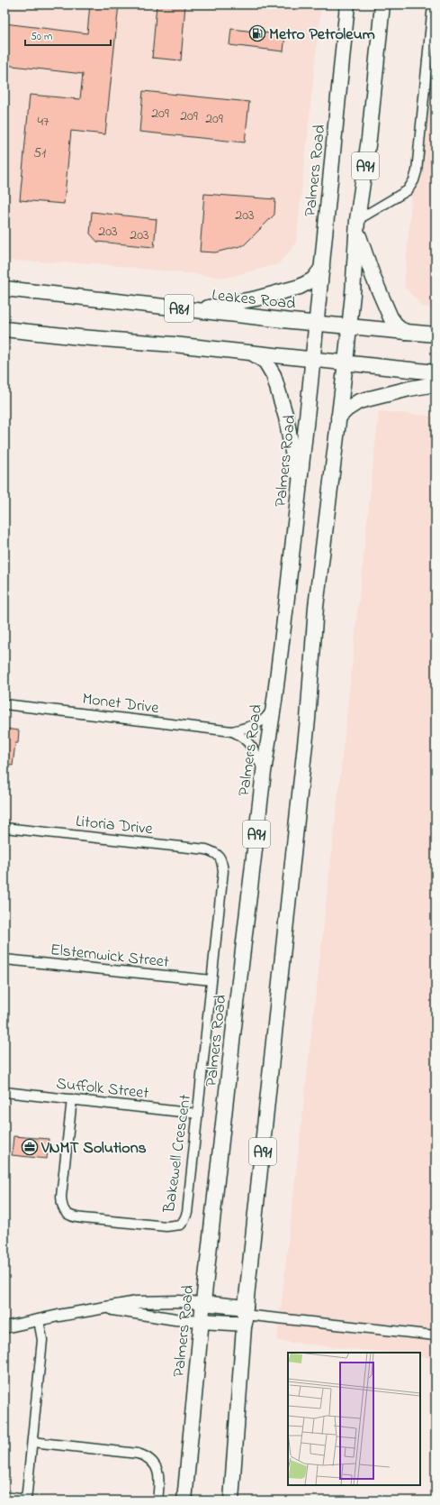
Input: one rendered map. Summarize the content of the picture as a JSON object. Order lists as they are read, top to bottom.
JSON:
{
  "streets": {
    "highway": [
      "A91",
      "Palmers Road",
      "Leakes Road",
      "A81"
    ],
    "street": [
      "Monet Drive",
      "Litoria Drive",
      "Elsternwick Street",
      "Suffolk Street",
      "Bakewell Crescent"
    ]
  },
  "crossings": [
    ["A91", "Leakes Road"],
    ["A91", "A81"],
    ["Palmers Road", "Leakes Road"],
    ["Palmers Road", "A81"],
    ["Palmers Road", "Monet Drive"],
    ["Litoria Drive", "Bakewell Crescent"],
    ["Elsternwick Street", "Bakewell Crescent"],
    ["Suffolk Street", "Bakewell Crescent"]
  ],
  "places": {
    "fuel station": ["Metro Petroleum"],
    "office": ["VNMT Solutions"]
  },
  "house_numbers": [
    "209",
    "209",
    "209",
    "47",
    "51",
    "203",
    "203",
    "203"
  ],
  "scale_bar": "50 m"
}
